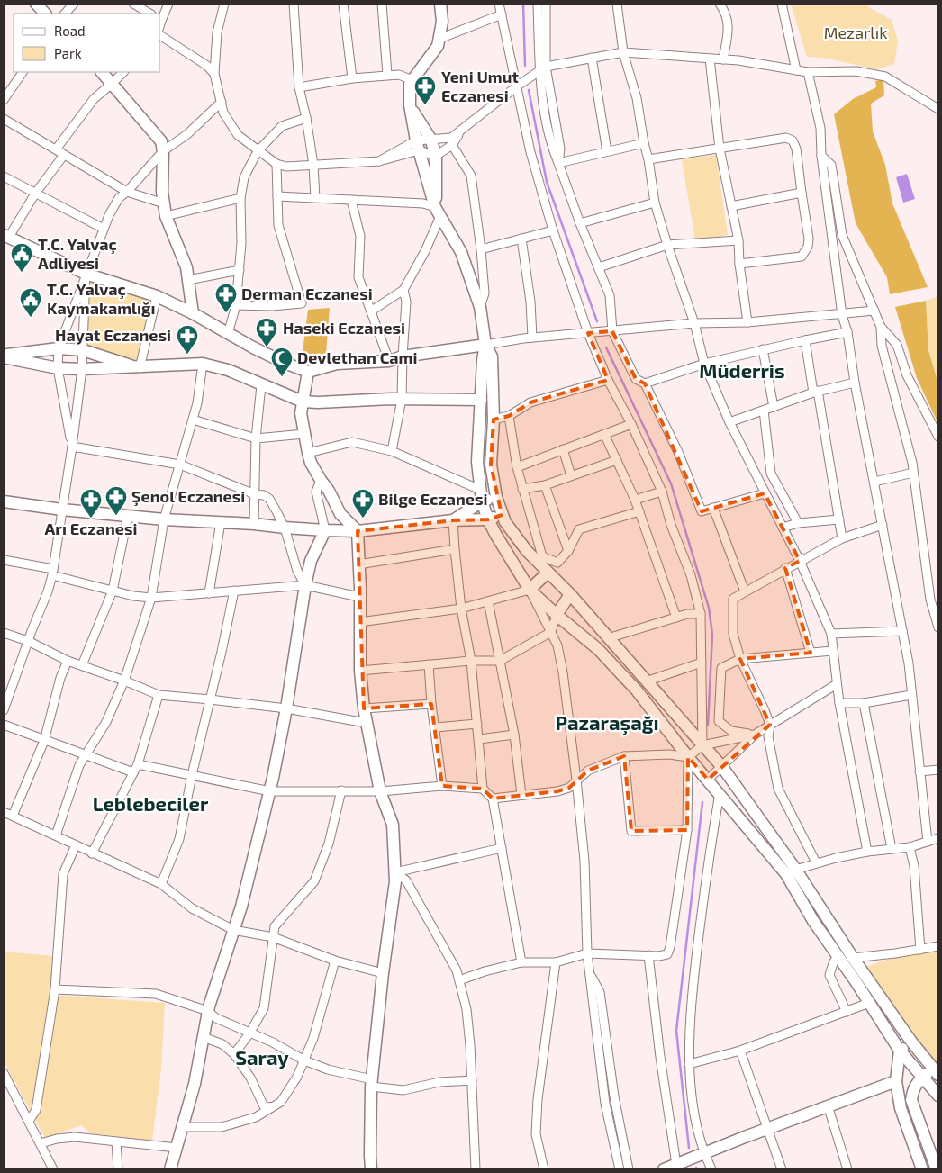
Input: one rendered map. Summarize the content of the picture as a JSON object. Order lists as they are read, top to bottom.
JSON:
{
  "districts": [
    "Müderris",
    "Pazaraşağı",
    "Leblebeciler",
    "Saray"
  ],
  "parks": ["Mezarlık"],
  "places": {
    "pharmacy": [
      "Yeni Umut Eczanesi",
      "Derman Eczanesi",
      "Haseki Eczanesi",
      "Hayat Eczanesi",
      "Şenol Eczanesi",
      "Arı Eczanesi",
      "Bilge Eczanesi"
    ],
    "public building": ["T.C. Yalvaç Adliyesi", "T.C. Yalvaç Kaymakamlığı"],
    "mosque": ["Devlethan Cami"]
  },
  "legend": ["Road", "Park"]
}
